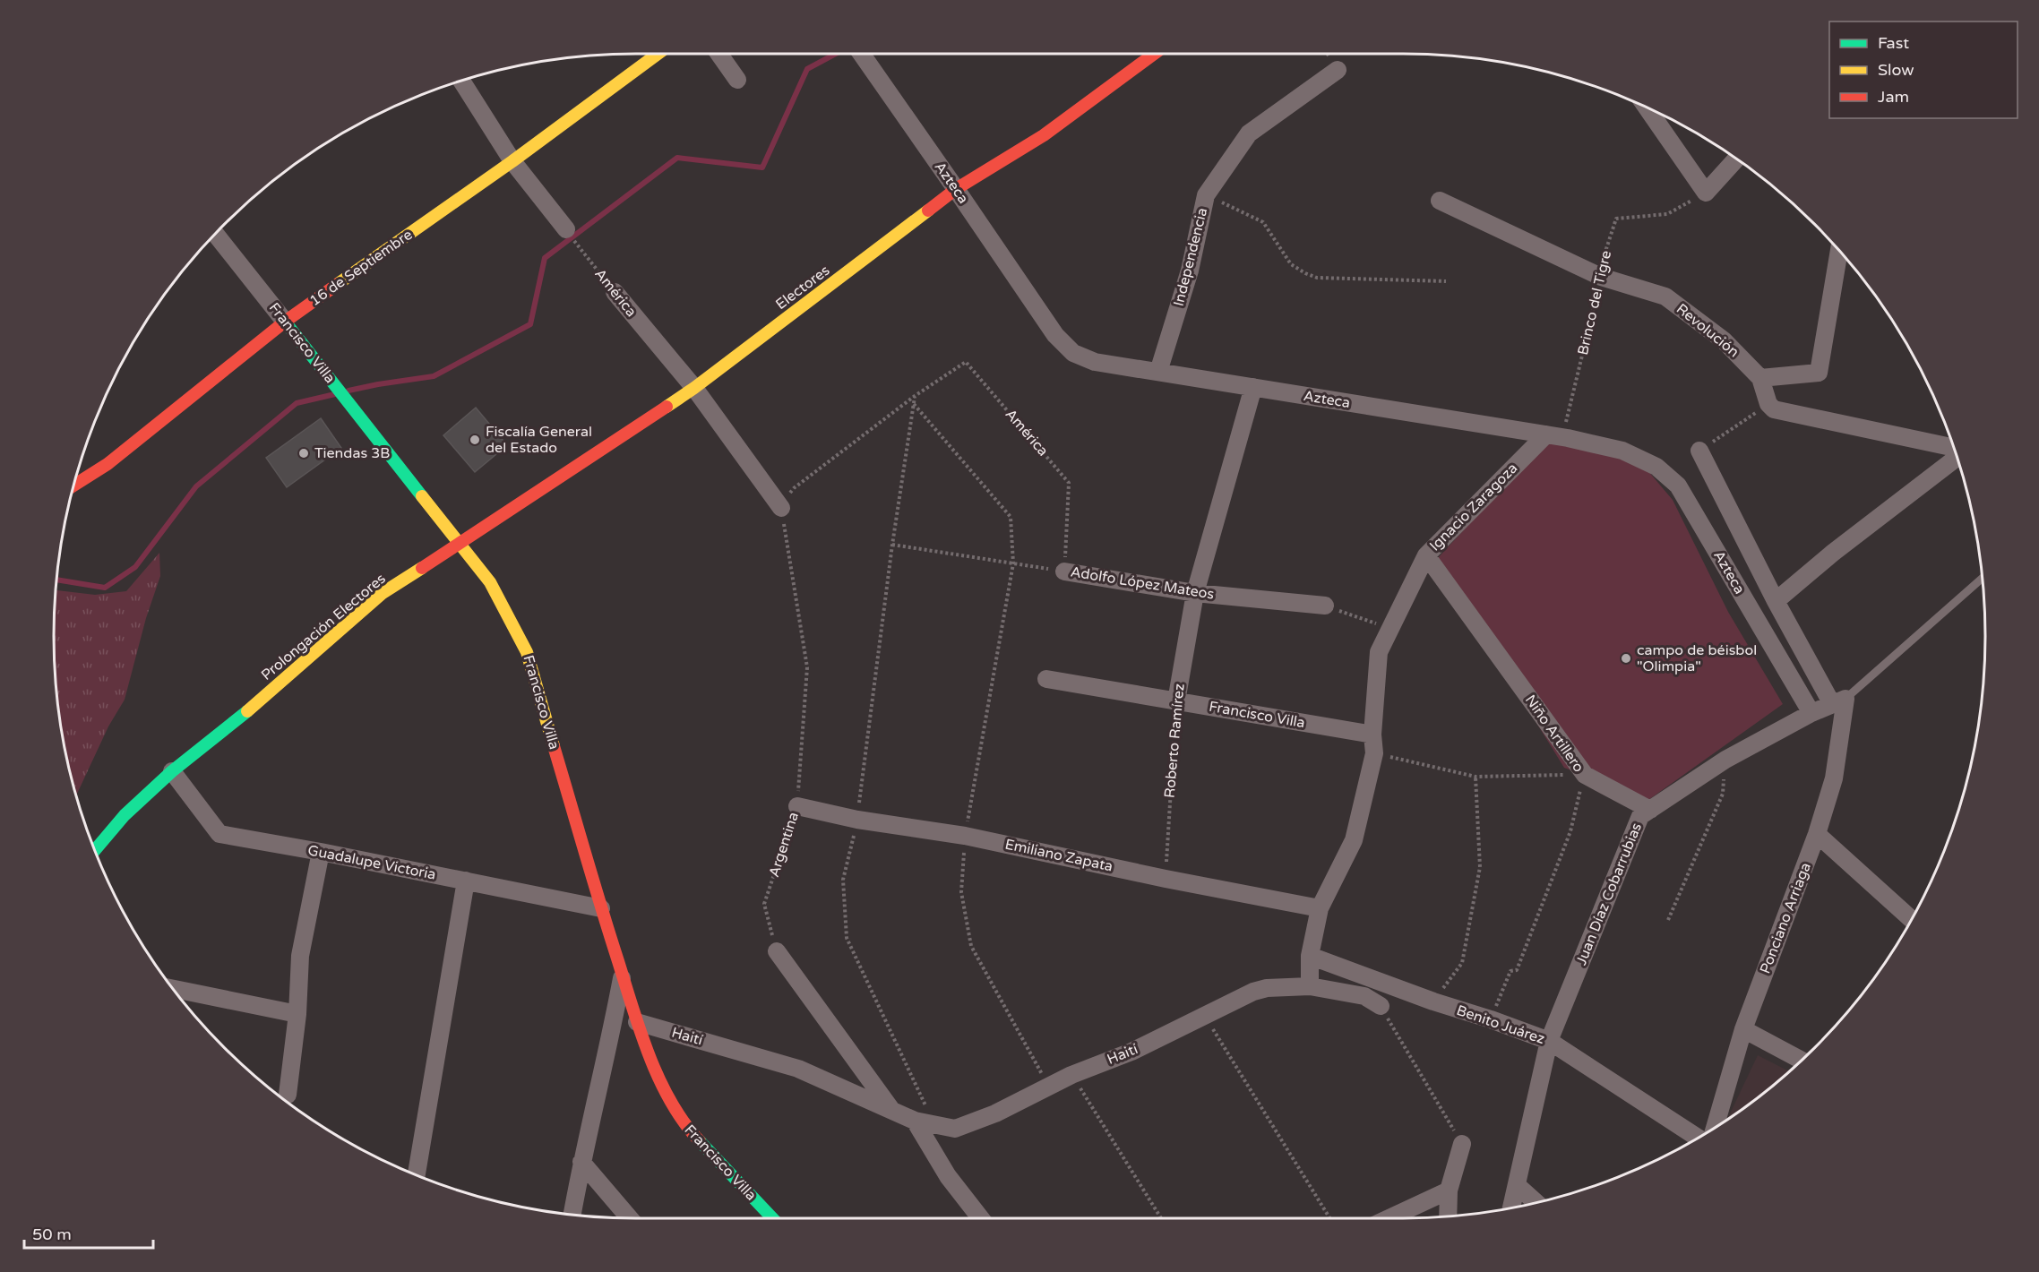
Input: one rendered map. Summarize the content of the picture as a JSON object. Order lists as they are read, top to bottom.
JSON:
{
  "streets": {
    "street": [
      "Azteca",
      "Independencia",
      "16 de Septiembre",
      "Electores",
      "América",
      "Revolución",
      "Francisco Villa",
      "Ignacio Zaragoza",
      "Adolfo López Mateos",
      "Prolongación Electores",
      "Niño Artillero",
      "Roberto Ramírez",
      "Emiliano Zapata",
      "Guadalupe Victoria",
      "Juan Díaz Cobarrubias",
      "Ponciano Arriaga",
      "Benito Juárez",
      "Haití"
    ],
    "path": ["Brinco del Tigre", "Argentina"]
  },
  "crossings": [
    ["Azteca", "Independencia"],
    ["Azteca", "Electores"],
    ["Azteca", "Brinco del Tigre"],
    ["Azteca", "Ignacio Zaragoza"],
    ["Azteca", "Roberto Ramírez"],
    ["Azteca", "Juan Díaz Cobarrubias"],
    ["Azteca", "Ponciano Arriaga"],
    ["16 de Septiembre", "Francisco Villa"],
    ["Electores", "América"],
    ["Electores", "Francisco Villa"],
    ["Electores", "Prolongación Electores"],
    ["América", "Adolfo López Mateos"],
    ["América", "Argentina"],
    ["Brinco del Tigre", "Revolución"],
    ["Brinco del Tigre", "Ignacio Zaragoza"],
    ["Francisco Villa", "Ignacio Zaragoza"],
    ["Francisco Villa", "Prolongación Electores"],
    ["Francisco Villa", "Roberto Ramírez"],
    ["Francisco Villa", "Guadalupe Victoria"],
    ["Francisco Villa", "Haití"],
    ["Ignacio Zaragoza", "Niño Artillero"],
    ["Ignacio Zaragoza", "Emiliano Zapata"],
    ["Ignacio Zaragoza", "Benito Juárez"],
    ["Ignacio Zaragoza", "Haití"],
    ["Adolfo López Mateos", "Roberto Ramírez"],
    ["Prolongación Electores", "Guadalupe Victoria"],
    ["Niño Artillero", "Benito Juárez"],
    ["Roberto Ramírez", "Emiliano Zapata"],
    ["Argentina", "Emiliano Zapata"],
    ["Juan Díaz Cobarrubias", "Ponciano Arriaga"],
    ["Juan Díaz Cobarrubias", "Benito Juárez"]
  ],
  "places": ["Fiscalía General del Estado", "Tiendas 3B", "campo de béisbol \"Olimpia\""],
  "legend": ["Fast", "Slow", "Jam"],
  "scale_bar": "50 m"
}
